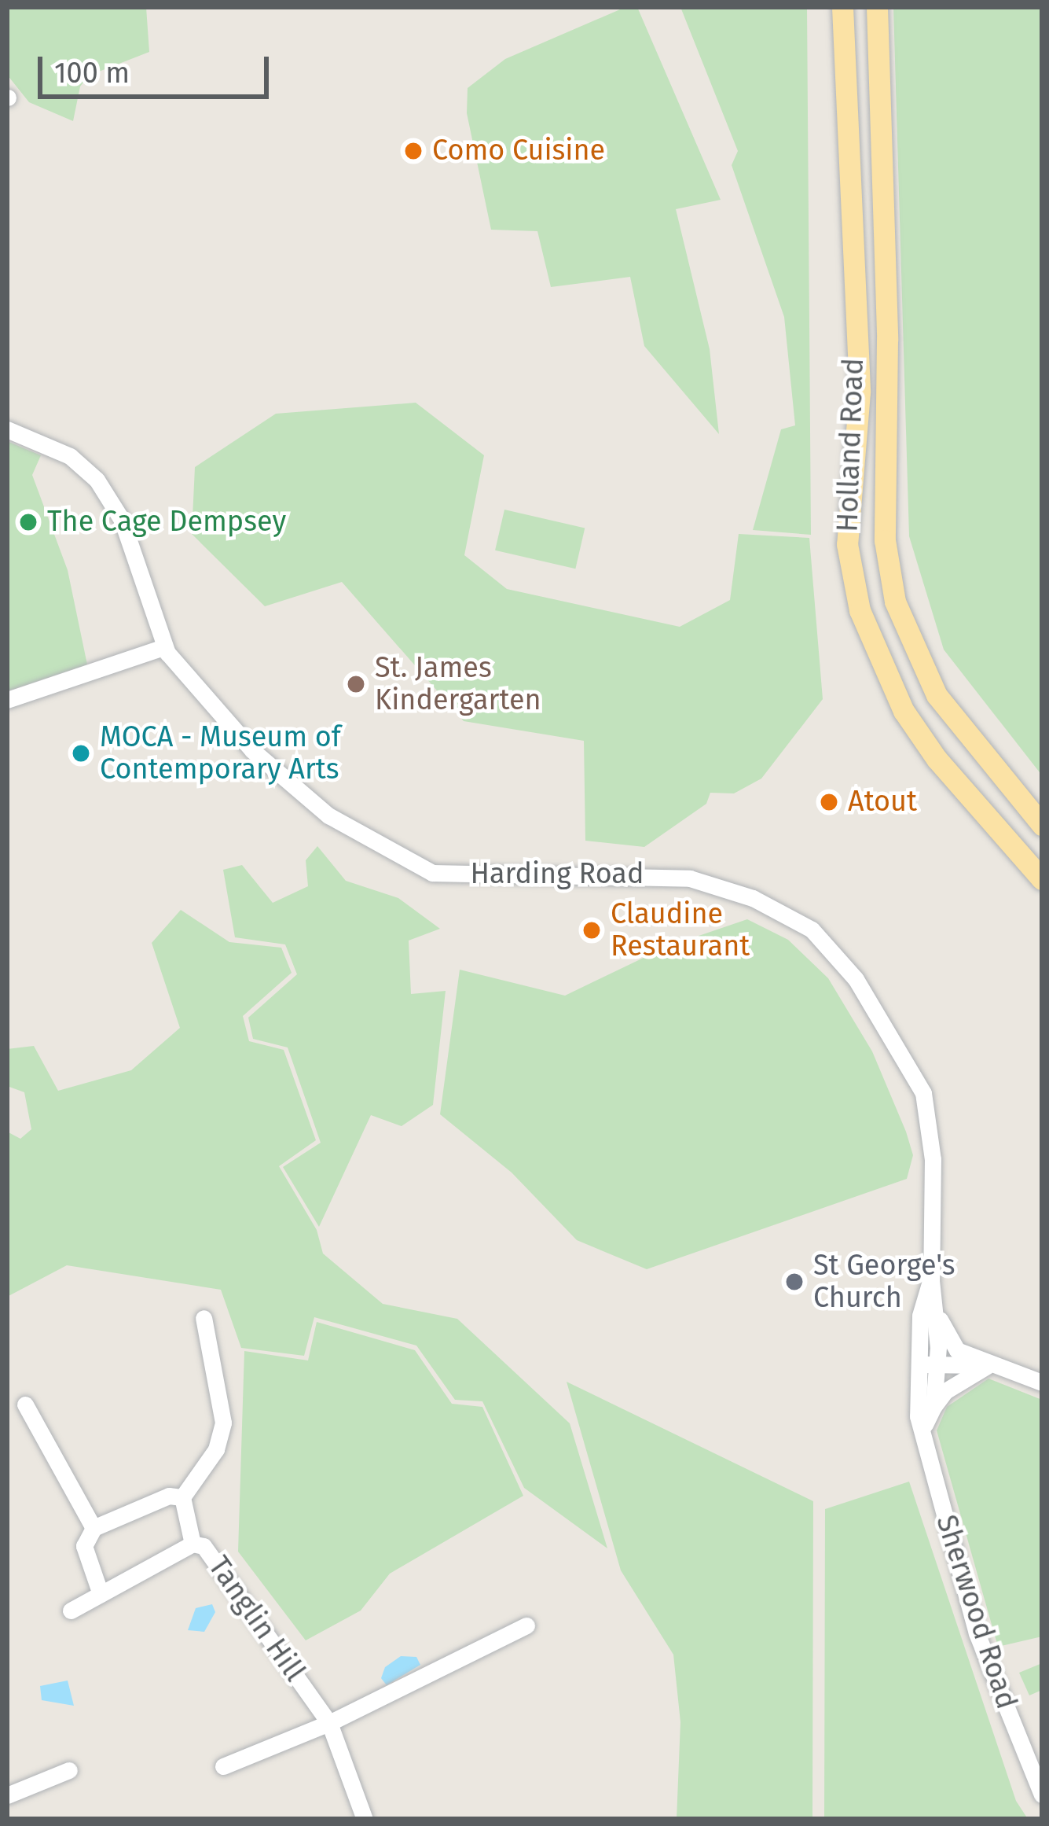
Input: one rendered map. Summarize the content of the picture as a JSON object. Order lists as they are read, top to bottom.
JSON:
{
  "streets": {
    "main road": ["Holland Road"],
    "street": ["Harding Road", "Sherwood Road", "Tanglin Hill"]
  },
  "crossings": [
    ["Harding Road", "Sherwood Road"]
  ],
  "places": [
    "Como Cuisine",
    "The Cage Dempsey",
    "St. James Kindergarten",
    "MOCA - Museum of Contemporary Arts",
    "Atout",
    "Claudine Restaurant",
    "St George's Church"
  ],
  "scale_bar": "100 m"
}
